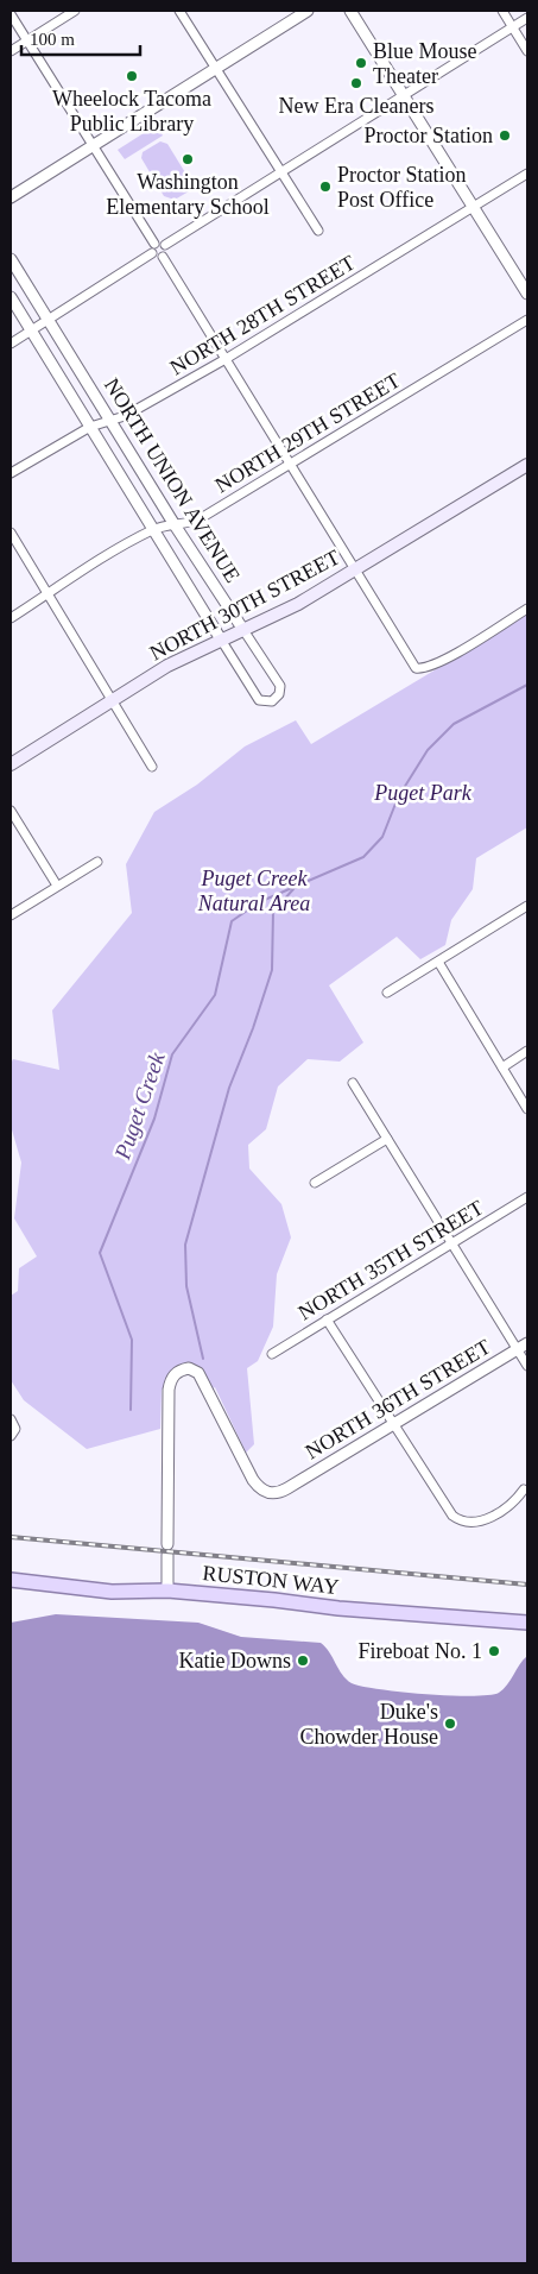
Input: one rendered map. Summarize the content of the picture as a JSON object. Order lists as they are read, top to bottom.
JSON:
{
  "streets": {
    "main road": ["NORTH 30TH STREET", "RUSTON WAY"],
    "street": [
      "NORTH 28TH STREET",
      "NORTH 29TH STREET",
      "NORTH UNION AVENUE",
      "NORTH 35TH STREET",
      "NORTH 36TH STREET"
    ]
  },
  "crossings": [
    ["NORTH 28TH STREET", "NORTH UNION AVENUE"],
    ["NORTH 29TH STREET", "NORTH UNION AVENUE"],
    ["NORTH UNION AVENUE", "NORTH 30TH STREET"],
    ["NORTH 36TH STREET", "RUSTON WAY"]
  ],
  "water": ["Puget Creek"],
  "parks": ["Puget Park", "Puget Creek Natural Area"],
  "places": [
    "Blue Mouse Theater",
    "Wheelock Tacoma Public Library",
    "New Era Cleaners",
    "Proctor Station",
    "Washington Elementary School",
    "Proctor Station Post Office",
    "Fireboat No. 1",
    "Katie Downs",
    "Duke's Chowder House"
  ],
  "scale_bar": "100 m"
}
